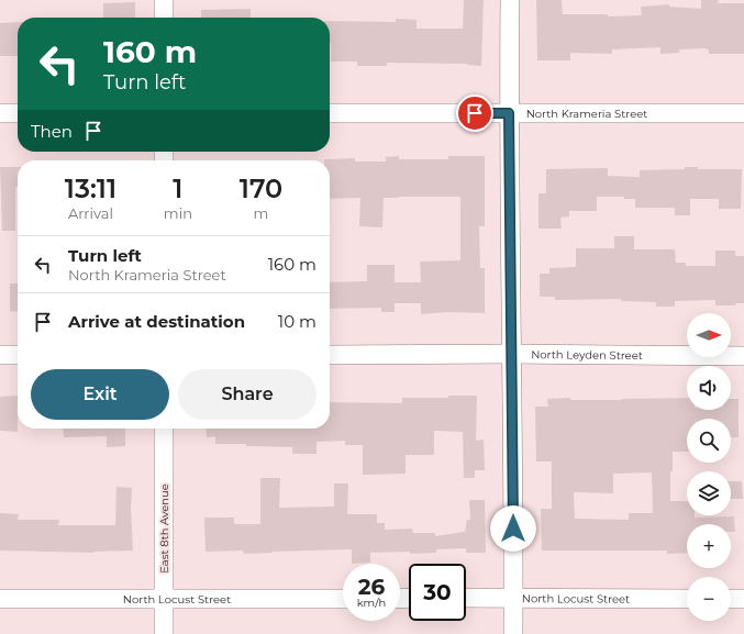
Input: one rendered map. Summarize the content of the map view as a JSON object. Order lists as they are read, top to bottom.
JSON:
{
  "streets": {
    "street": [
      "North Krameria Street",
      "North Leyden Street",
      "East 8th Avenue",
      "North Locust Street"
    ]
  },
  "crossings": [
    ["East 8th Avenue", "North Locust Street"]
  ],
  "north": "right",
  "page": {
    "turn": ["160 m", "Turn left"],
    "then": "Then",
    "eta": [
      "13:11",
      "Arrival",
      "1",
      "min",
      "170",
      "m"
    ],
    "list": [
      {
        "name": "Turn left",
        "note": "North Krameria Street",
        "value": "160 m"
      },
      {
        "name": "Arrive at destination",
        "value": "10 m"
      }
    ],
    "map_buttons": ["+", "−"],
    "buttons": ["Exit", "Share"],
    "speed": "26 km/h",
    "limit": "30"
  }
}
